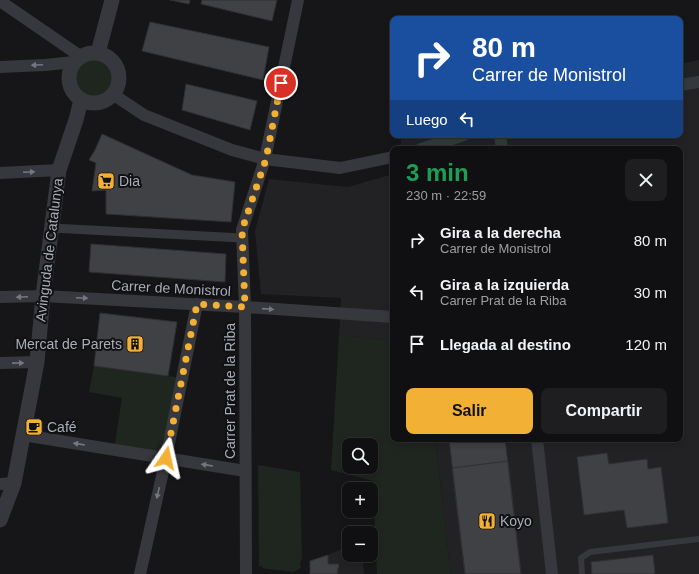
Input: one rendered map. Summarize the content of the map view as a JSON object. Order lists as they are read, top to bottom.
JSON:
{
  "streets": {
    "street": ["Avinguda de Catalunya", "Carrer de Monistrol", "Carrer Prat de la Riba"]
  },
  "crossings": [
    ["Avinguda de Catalunya", "Carrer de Monistrol"],
    ["Carrer de Monistrol", "Carrer Prat de la Riba"]
  ],
  "places": {
    "supermarket": ["Dia"],
    "building": ["Mercat de Parets"],
    "cafe": ["Café"],
    "restaurant": ["Koyo"]
  },
  "page": {
    "turn": ["80 m", "Carrer de Monistrol"],
    "then": "Luego",
    "heading": ["3 min", "230 m · 22:59"],
    "list": [
      {
        "name": "Gira a la derecha",
        "note": "Carrer de Monistrol",
        "value": "80 m"
      },
      {
        "name": "Gira a la izquierda",
        "note": "Carrer Prat de la Riba",
        "value": "30 m"
      },
      {
        "name": "Llegada al destino",
        "value": "120 m"
      }
    ],
    "buttons": ["Salir", "Compartir"],
    "map_buttons": ["+", "−"]
  }
}
